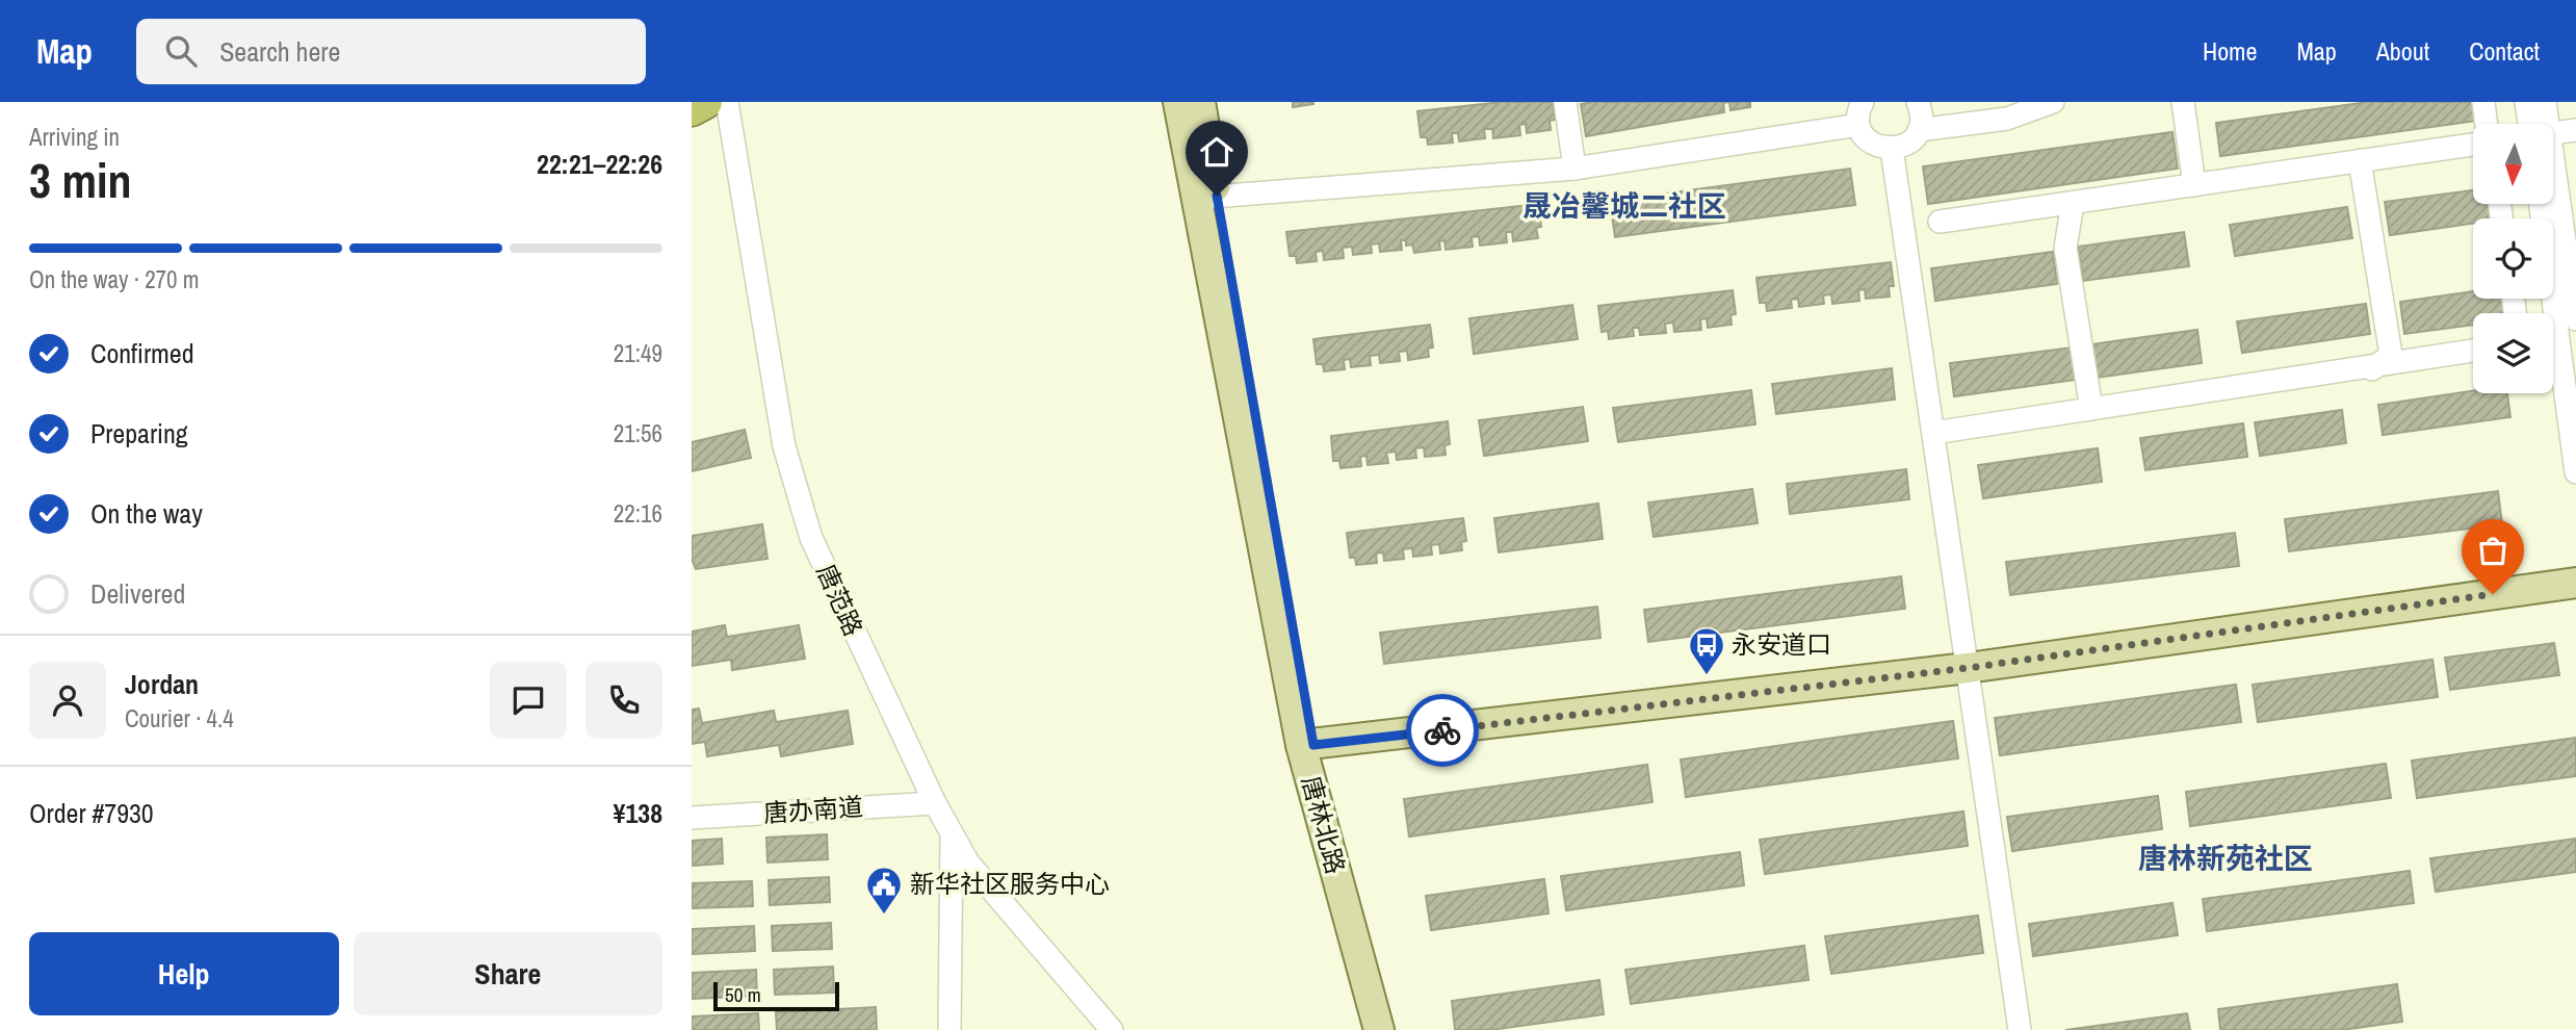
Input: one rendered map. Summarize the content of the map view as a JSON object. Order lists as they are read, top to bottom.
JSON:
{
  "streets": {
    "main road": ["唐林北路"],
    "street": ["唐范路", "唐办南道"]
  },
  "crossings": [
    ["唐范路", "唐办南道"]
  ],
  "districts": ["晟冶馨城二社区", "唐林新苑社区"],
  "places": {
    "bus stop": ["永安道口"],
    "public building": ["新华社区服务中心"]
  },
  "scale_bar": "50 m",
  "north": "bottom",
  "page": {
    "header": "Map",
    "search": "Search here",
    "nav": [
      "Home",
      "Map",
      "About",
      "Contact"
    ],
    "heading": ["3 min", "Arriving in", "22:21–22:26"],
    "panel": [
      "Jordan",
      "Courier · 4.4",
      "Order #7930",
      "¥138"
    ],
    "bar": "On the way · 270 m",
    "list": [
      ["Confirmed", "21:49"],
      ["Preparing", "21:56"],
      ["On the way", "22:16"],
      "Delivered"
    ],
    "buttons": ["Help", "Share"],
    "scale": "50 m"
  }
}
